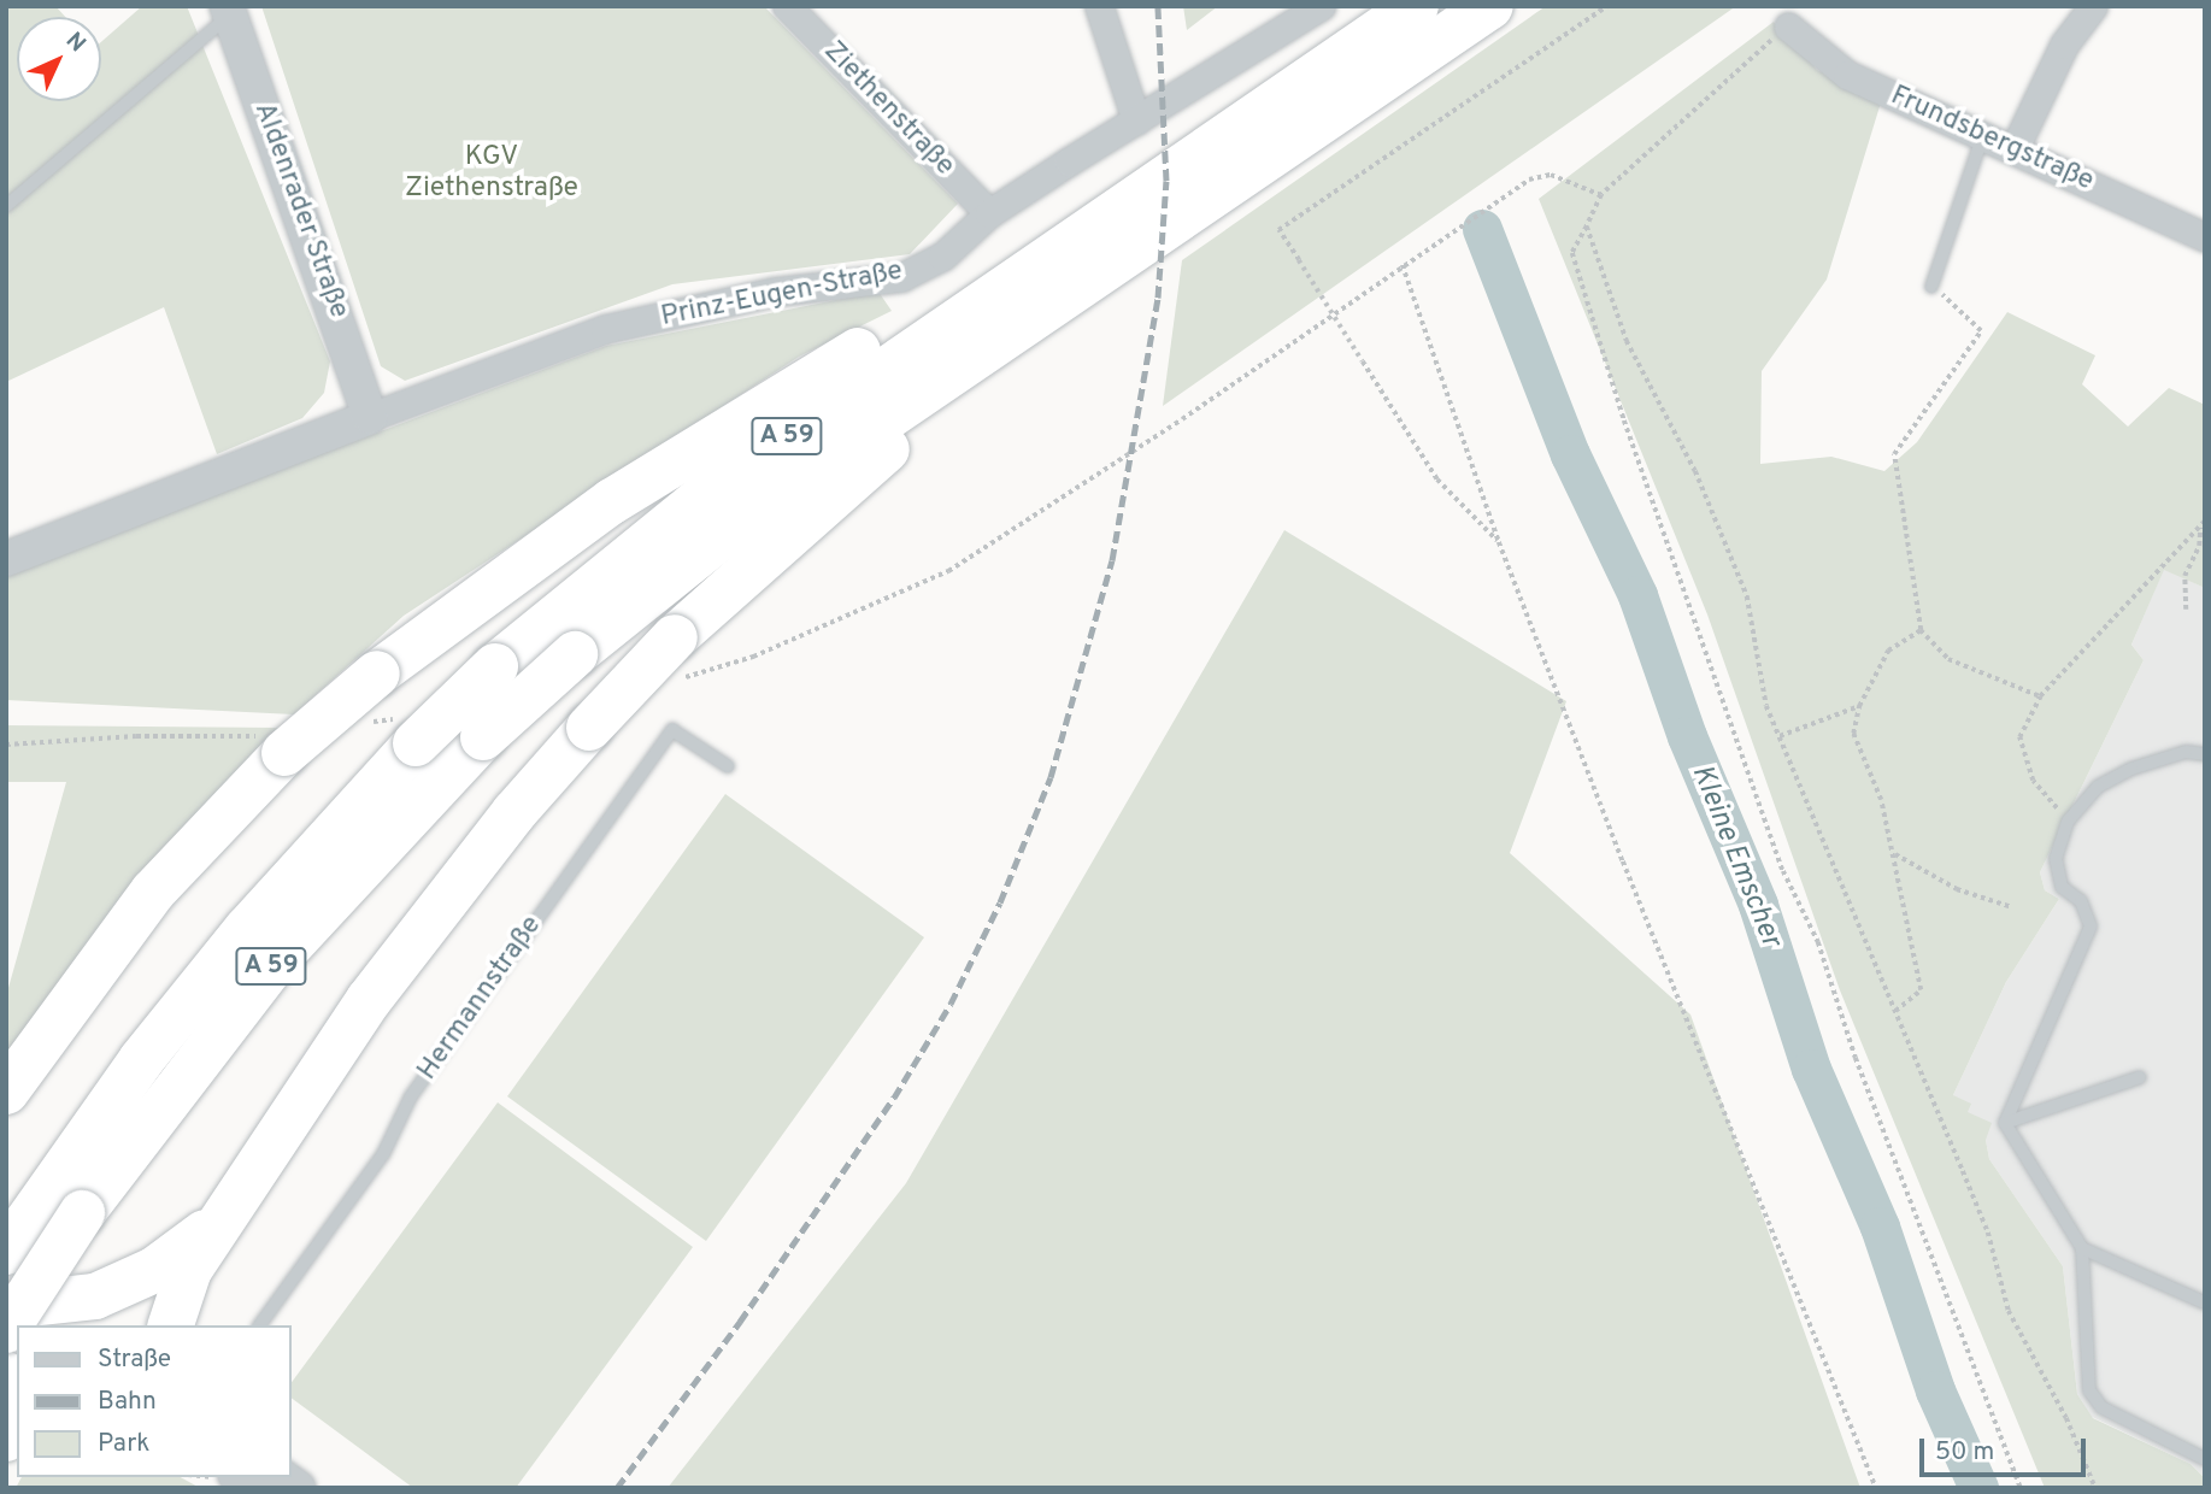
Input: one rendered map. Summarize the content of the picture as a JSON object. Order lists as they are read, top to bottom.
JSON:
{
  "streets": {
    "highway": ["A 59"],
    "street": [
      "Ziethenstraße",
      "Frundsbergstraße",
      "Aldenrader Straße",
      "Prinz-Eugen-Straße"
    ],
    "lane": ["Hermannstraße"]
  },
  "crossings": [
    ["Ziethenstraße", "Prinz-Eugen-Straße"],
    ["Aldenrader Straße", "Prinz-Eugen-Straße"]
  ],
  "water": ["Kleine Emscher"],
  "parks": ["KGV Ziethenstraße"],
  "legend": ["Straße", "Bahn", "Park"],
  "scale_bar": "50 m",
  "north": "top right"
}
